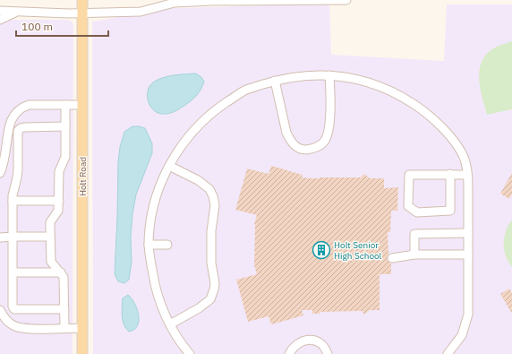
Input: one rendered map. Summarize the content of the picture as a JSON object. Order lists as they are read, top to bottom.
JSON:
{
  "streets": {
    "main road": ["Holt Road"]
  },
  "places": {
    "building": ["Holt Senior High School"]
  },
  "scale_bar": "100 m"
}
